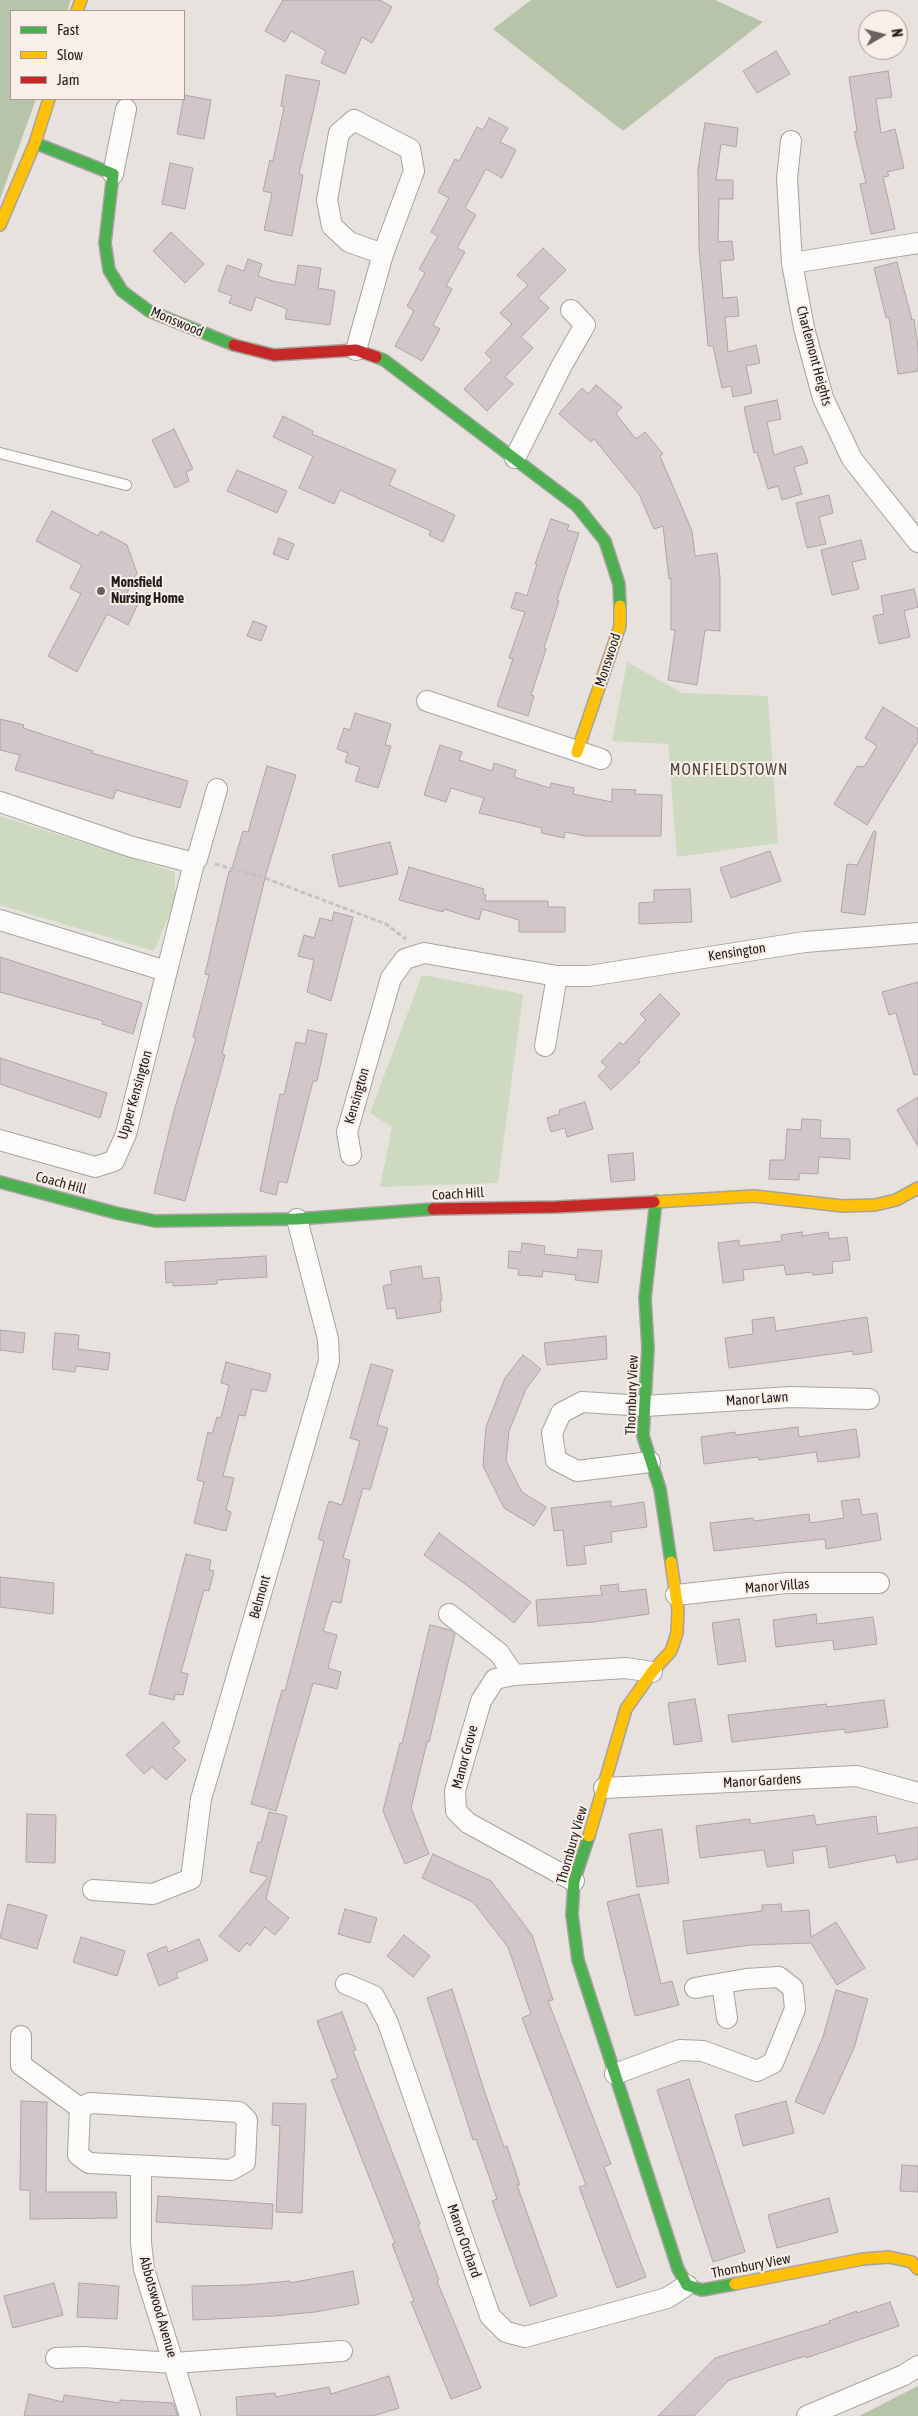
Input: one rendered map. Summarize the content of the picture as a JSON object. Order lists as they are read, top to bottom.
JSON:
{
  "streets": {
    "street": [
      "Monswood",
      "Charlemont Heights",
      "Kensington",
      "Upper Kensington",
      "Coach Hill",
      "Thornbury View",
      "Manor Lawn",
      "Manor Villas",
      "Belmont",
      "Manor Grove",
      "Manor Gardens",
      "Manor Orchard",
      "Abbotswood Avenue"
    ]
  },
  "crossings": [
    ["Coach Hill", "Thornbury View"],
    ["Coach Hill", "Belmont"],
    ["Thornbury View", "Manor Lawn"],
    ["Thornbury View", "Manor Villas"],
    ["Thornbury View", "Manor Grove"],
    ["Thornbury View", "Manor Gardens"],
    ["Thornbury View", "Manor Orchard"]
  ],
  "districts": ["MONFIELDSTOWN"],
  "places": ["Monsfield Nursing Home"],
  "legend": ["Fast", "Slow", "Jam"],
  "north": "right"
}
